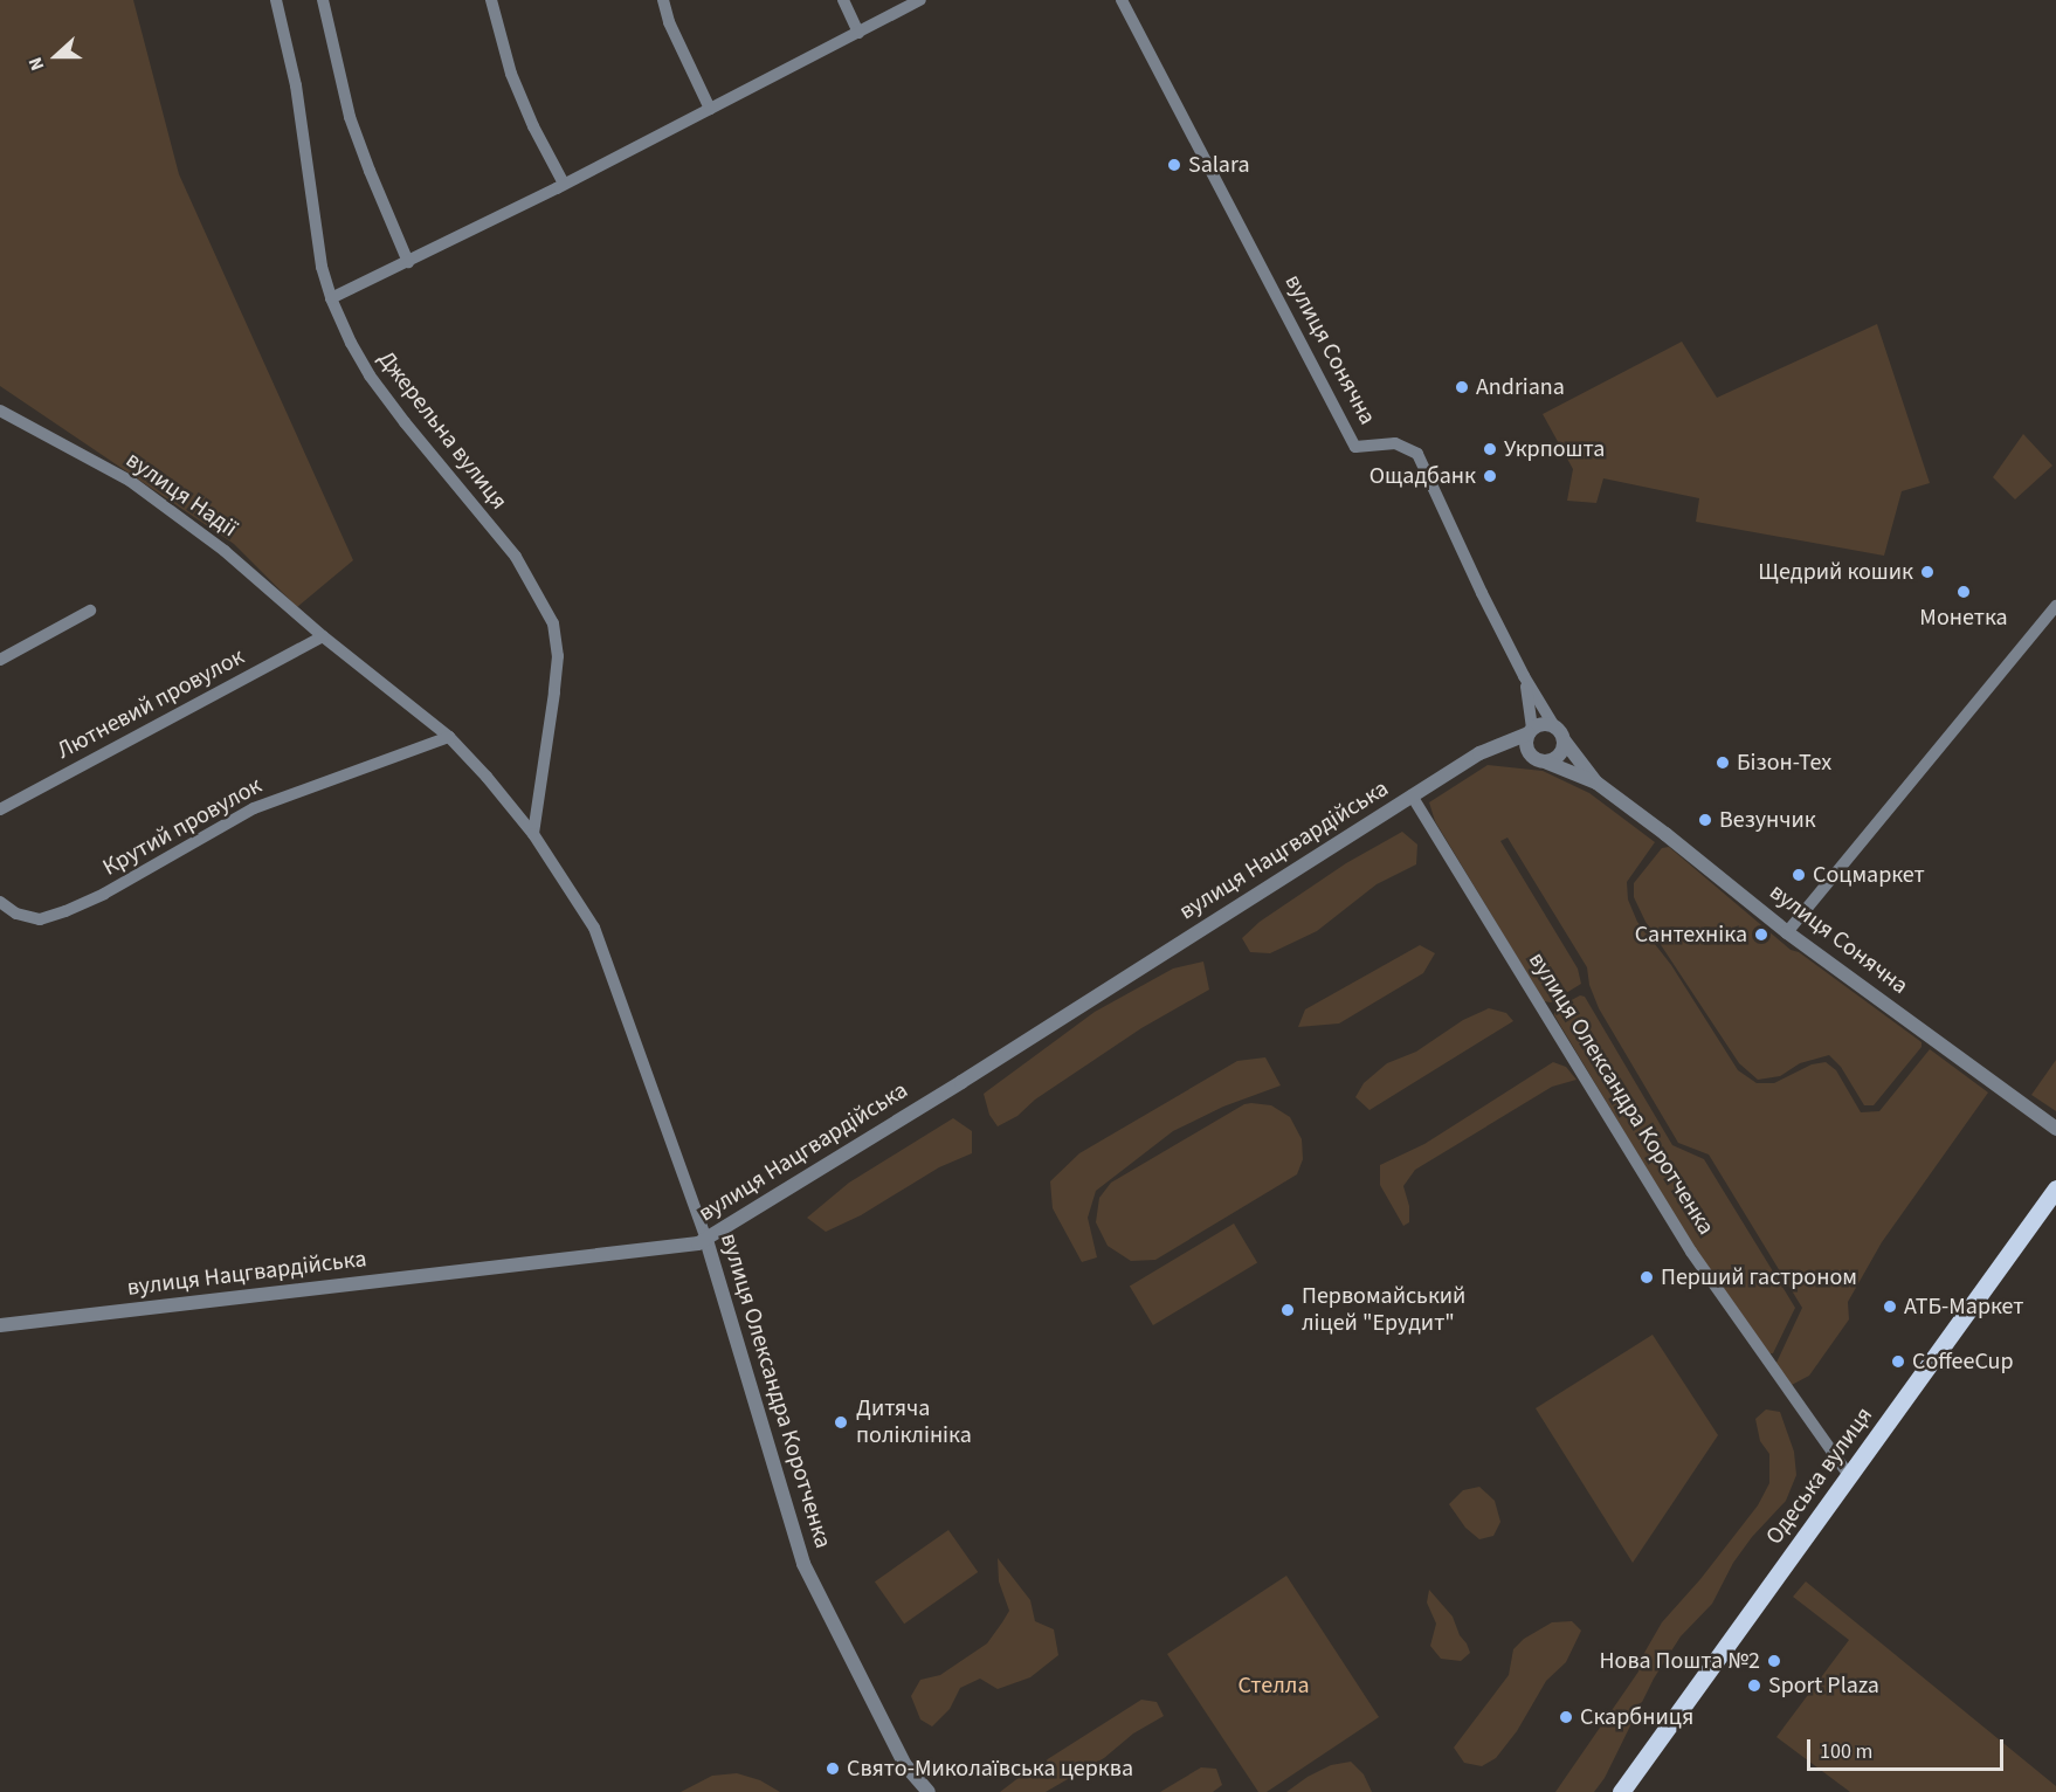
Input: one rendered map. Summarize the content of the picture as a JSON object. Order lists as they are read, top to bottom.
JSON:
{
  "streets": {
    "main road": ["Одеська вулиця"],
    "street": [
      "вулиця Сонячна",
      "Джерельна вулиця",
      "вулиця Надії",
      "Лютневий провулок",
      "Крутий провулок",
      "вулиця Нацгвардійська",
      "вулиця Олександра Коротченка"
    ]
  },
  "crossings": [
    ["вулиця Сонячна", "вулиця Нацгвардійська"],
    ["Джерельна вулиця", "вулиця Олександра Коротченка"],
    ["вулиця Надії", "Лютневий провулок"],
    ["вулиця Надії", "вулиця Олександра Коротченка"],
    ["Лютневий провулок", "вулиця Олександра Коротченка"],
    ["Крутий провулок", "вулиця Олександра Коротченка"],
    ["вулиця Нацгвардійська", "вулиця Олександра Коротченка"],
    ["вулиця Олександра Коротченка", "Одеська вулиця"]
  ],
  "parks": ["Стелла"],
  "places": [
    "Salara",
    "Andriana",
    "Укрпошта",
    "Ощадбанк",
    "Щедрий кошик",
    "Монетка",
    "Бізон-Тех",
    "Везунчик",
    "Соцмаркет",
    "Сантехніка",
    "Перший гастроном",
    "АТБ-Маркет",
    "Первомайський ліцей \"Ерудит\"",
    "CoffeeCup",
    "Дитяча поліклініка",
    "Нова Пошта №2",
    "Sport Plaza",
    "Скарбниця",
    "Свято-Миколаївська церква"
  ],
  "scale_bar": "100 m",
  "north": "left"
}
